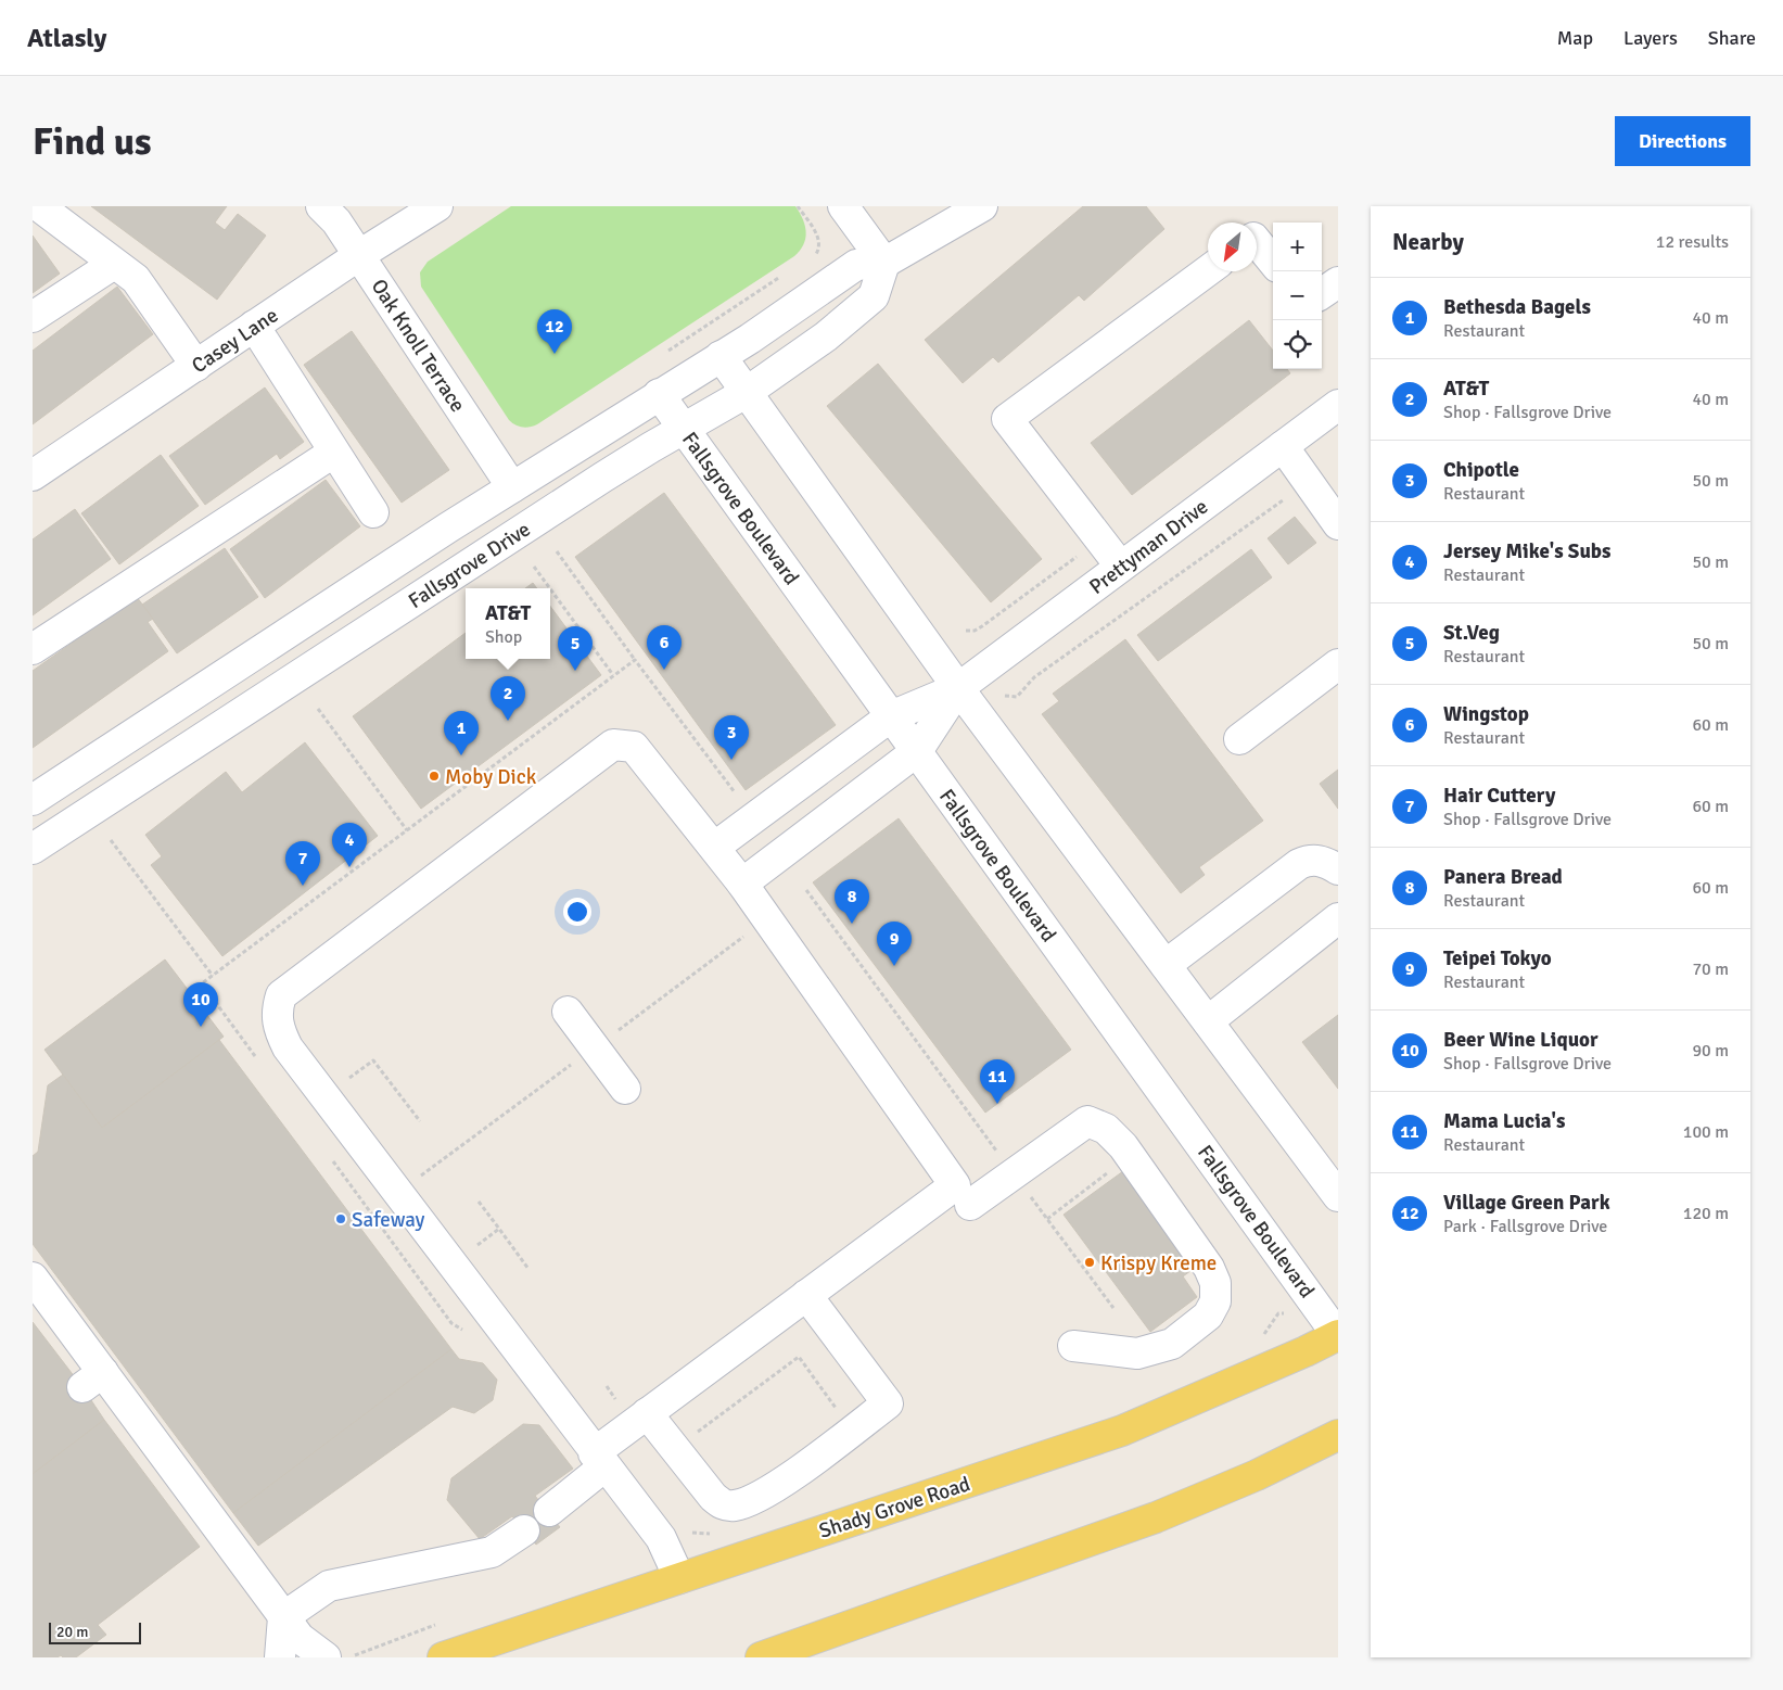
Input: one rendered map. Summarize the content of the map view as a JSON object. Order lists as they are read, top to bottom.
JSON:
{
  "streets": {
    "main road": ["Shady Grove Road"],
    "street": [
      "Casey Lane",
      "Oak Knoll Terrace",
      "Fallsgrove Boulevard",
      "Prettyman Drive",
      "Fallsgrove Drive"
    ]
  },
  "crossings": [
    ["Casey Lane", "Oak Knoll Terrace"],
    ["Oak Knoll Terrace", "Fallsgrove Drive"],
    ["Fallsgrove Boulevard", "Fallsgrove Drive"],
    ["Fallsgrove Boulevard", "Shady Grove Road"]
  ],
  "places": ["Moby Dick", "Safeway", "Krispy Kreme"],
  "scale_bar": "20 m",
  "north": "bottom left",
  "page": {
    "header": "Atlasly",
    "nav": ["Map", "Layers", "Share"],
    "buttons": "Directions",
    "title": "Find us",
    "heading": ["Nearby", "12 results"],
    "map_buttons": ["+", "−"],
    "list": [
      {
        "mark": "1",
        "name": "Bethesda Bagels",
        "note": "Restaurant",
        "value": "40 m"
      },
      {
        "mark": "2",
        "name": "AT&T",
        "note": "Shop · Fallsgrove Drive",
        "value": "40 m"
      },
      {
        "mark": "3",
        "name": "Chipotle",
        "note": "Restaurant",
        "value": "50 m"
      },
      {
        "mark": "4",
        "name": "Jersey Mike's Subs",
        "note": "Restaurant",
        "value": "50 m"
      },
      {
        "mark": "5",
        "name": "St.Veg",
        "note": "Restaurant",
        "value": "50 m"
      },
      {
        "mark": "6",
        "name": "Wingstop",
        "note": "Restaurant",
        "value": "60 m"
      },
      {
        "mark": "7",
        "name": "Hair Cuttery",
        "note": "Shop · Fallsgrove Drive",
        "value": "60 m"
      },
      {
        "mark": "8",
        "name": "Panera Bread",
        "note": "Restaurant",
        "value": "60 m"
      },
      {
        "mark": "9",
        "name": "Teipei Tokyo",
        "note": "Restaurant",
        "value": "70 m"
      },
      {
        "mark": "10",
        "name": "Beer Wine Liquor",
        "note": "Shop · Fallsgrove Drive",
        "value": "90 m"
      },
      {
        "mark": "11",
        "name": "Mama Lucia's",
        "note": "Restaurant",
        "value": "100 m"
      },
      {
        "mark": "12",
        "name": "Village Green Park",
        "note": "Park · Fallsgrove Drive",
        "value": "120 m"
      }
    ],
    "pins": [
      "12",
      "6",
      "5",
      "2",
      "1",
      "3",
      "4",
      "7",
      "8",
      "9",
      "10",
      "11"
    ],
    "popup": ["AT&T", "Shop"],
    "scale": "20 m"
  }
}
